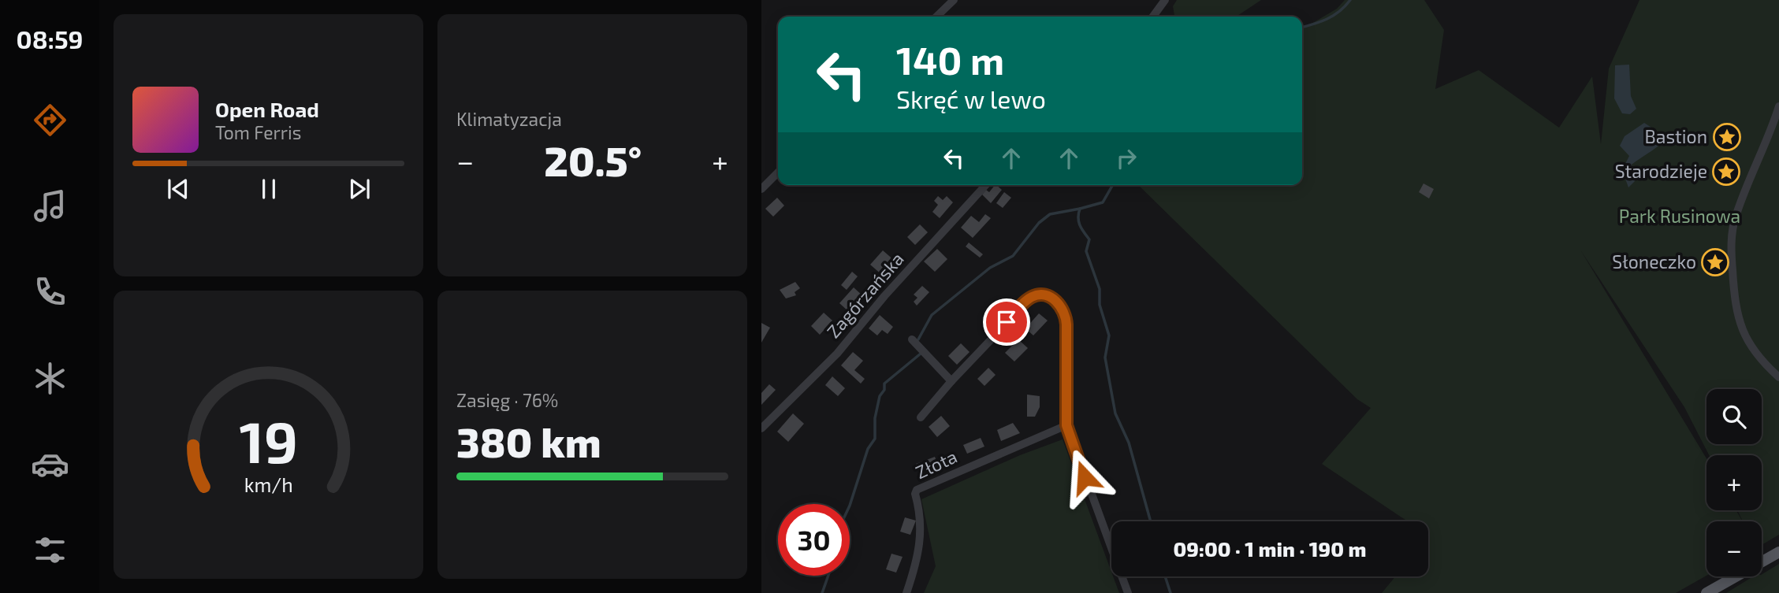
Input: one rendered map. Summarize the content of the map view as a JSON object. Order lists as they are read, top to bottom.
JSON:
{
  "streets": {
    "street": ["Zagórzańska", "Złota"]
  },
  "parks": ["Park Rusinowa"],
  "places": {
    "place": ["Bastion", "Starodzieje", "Słoneczko"]
  },
  "page": {
    "tabs": "08:59",
    "tile": [
      "Klimatyzacja",
      ["Zasięg · 76%", "380 km"]
    ],
    "turn": ["140 m", "Skręć w lewo"],
    "song": ["Open Road", "Tom Ferris"],
    "heat": ["−", "20.5°", "+"],
    "map_buttons": ["+", "−"],
    "limit": "30",
    "trip": "09:00 · 1 min · 190 m",
    "gauge": ["19", "km/h"]
  }
}
